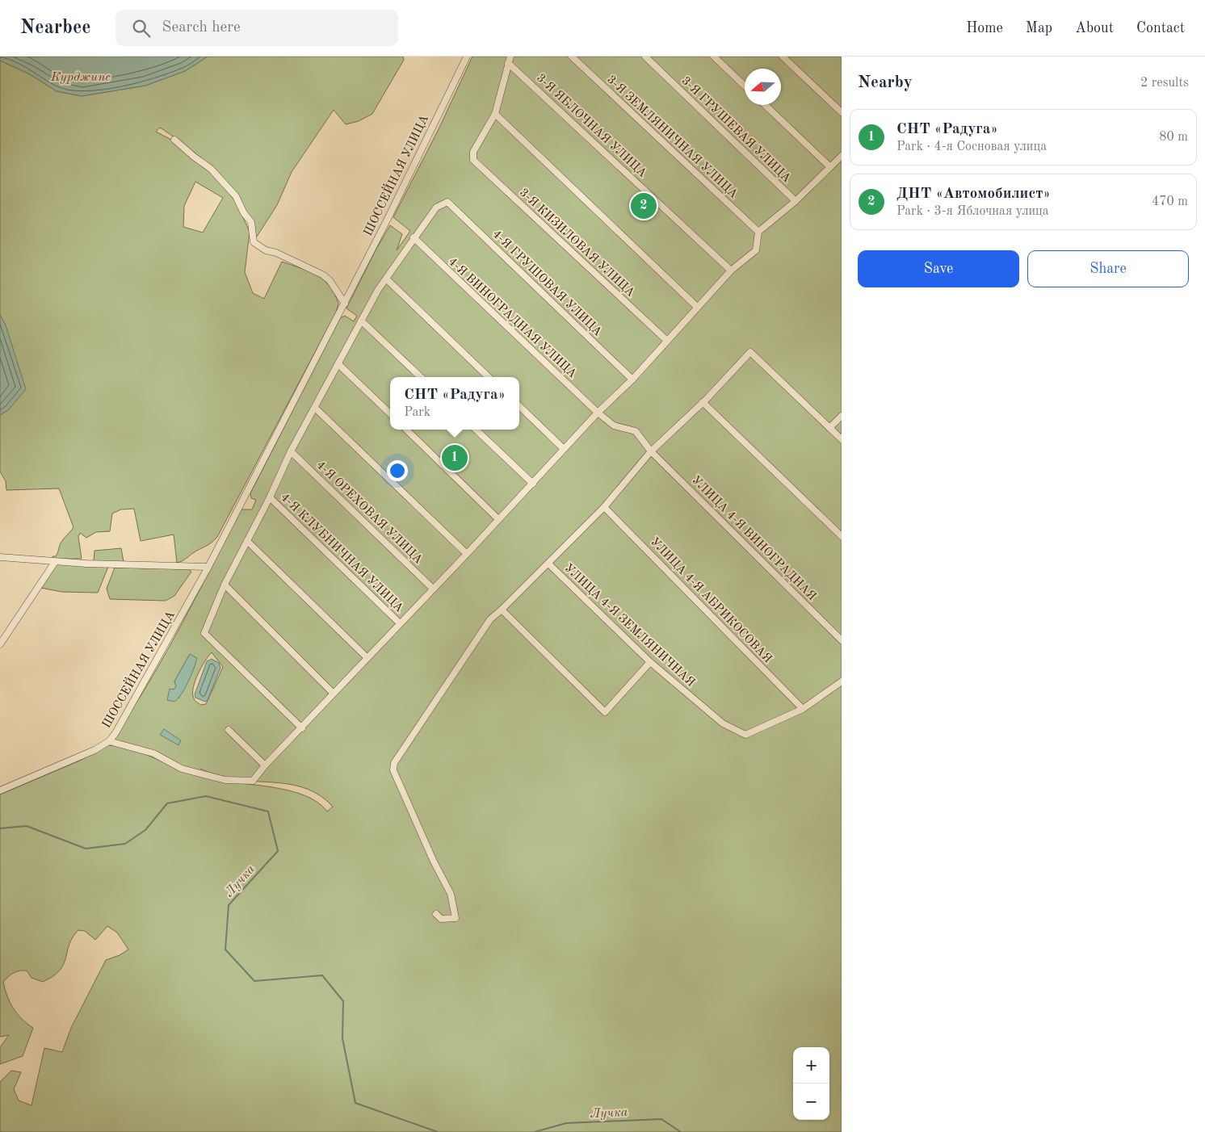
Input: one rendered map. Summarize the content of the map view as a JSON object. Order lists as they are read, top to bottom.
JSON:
{
  "streets": {
    "street": [
      "3-Я ЯБЛОЧНАЯ УЛИЦА",
      "3-Я ГРУШЕВАЯ УЛИЦА",
      "3-Я ЗЕМЛЯНИЧНАЯ УЛИЦА",
      "ШОССЕЙНАЯ УЛИЦА",
      "3-Я КИЗИЛОВАЯ УЛИЦА",
      "4-Я ГРУШОВАЯ УЛИЦА",
      "4-Я ВИНОГРАДНАЯ УЛИЦА",
      "4-Я ОРЕХОВАЯ УЛИЦА",
      "УЛИЦА 4-Я ВИНОГРАДНАЯ",
      "4-Я КЛУБНИЧНАЯ УЛИЦА",
      "УЛИЦА 4-Я АБРИКОСОВАЯ",
      "УЛИЦА 4-Я ЗЕМЛЯНИЧНАЯ"
    ]
  },
  "crossings": [
    ["4-Я ГРУШОВАЯ УЛИЦА", "4-Я ВИНОГРАДНАЯ УЛИЦА"],
    ["4-Я ВИНОГРАДНАЯ УЛИЦА", "УЛИЦА 4-Я ВИНОГРАДНАЯ"],
    ["УЛИЦА 4-Я АБРИКОСОВАЯ", "УЛИЦА 4-Я ЗЕМЛЯНИЧНАЯ"]
  ],
  "water": ["Курджипс", "Лучка"],
  "north": "left",
  "page": {
    "header": "Nearbee",
    "search": "Search here",
    "nav": [
      "Home",
      "Map",
      "About",
      "Contact"
    ],
    "heading": ["Nearby", "2 results"],
    "list": [
      {
        "mark": "1",
        "name": "СНТ «Радуга»",
        "note": "Park · 4-я Сосновая улица",
        "value": "80 m"
      },
      {
        "mark": "2",
        "name": "ДНТ «Автомобилист»",
        "note": "Park · 3-я Яблочная улица",
        "value": "470 m"
      }
    ],
    "pins": ["2", "1"],
    "buttons": ["Save", "Share"],
    "popup": ["СНТ «Радуга»", "Park"],
    "map_buttons": ["+", "−"]
  }
}
